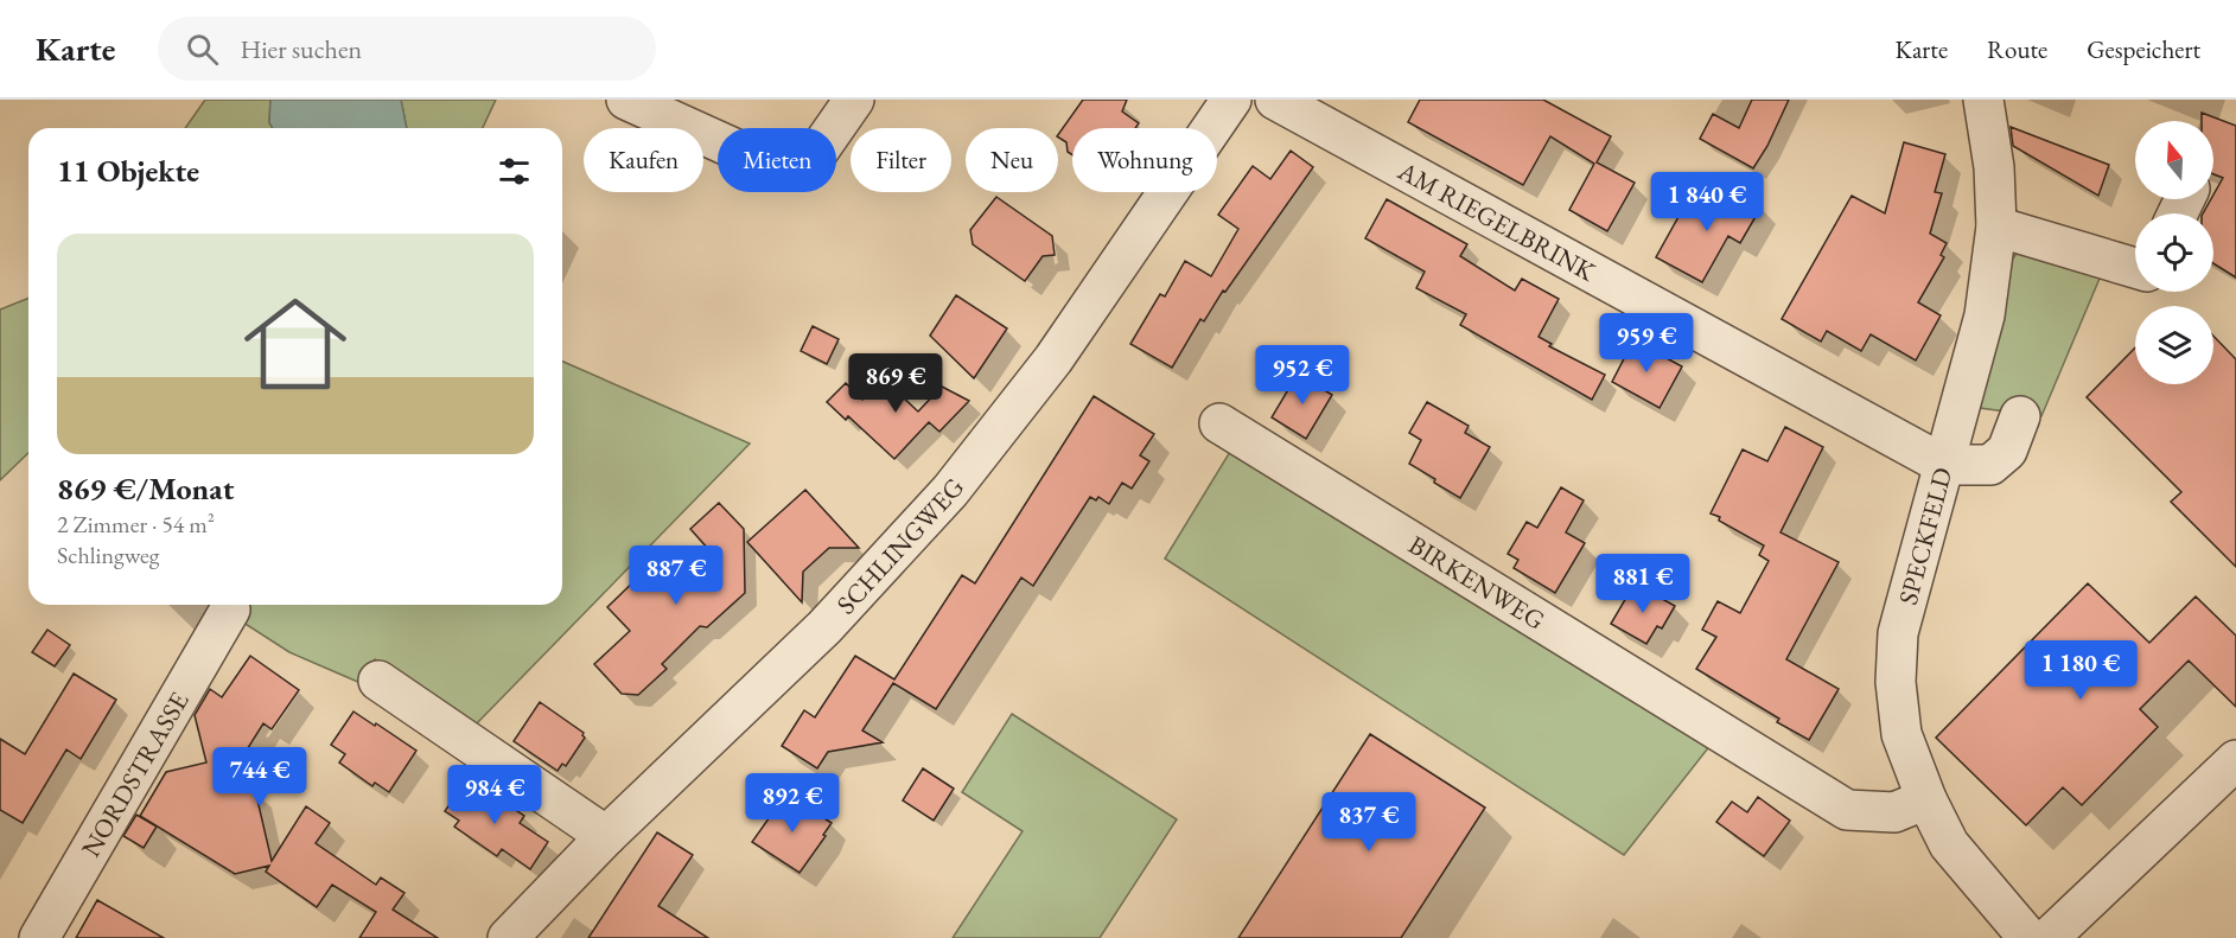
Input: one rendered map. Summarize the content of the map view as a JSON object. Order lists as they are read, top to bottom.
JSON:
{
  "streets": {
    "street": [
      "AM RIEGELBRINK",
      "SPECKFELD",
      "SCHLINGWEG",
      "BIRKENWEG",
      "NORDSTRASSE"
    ]
  },
  "crossings": [
    ["AM RIEGELBRINK", "SPECKFELD"],
    ["SPECKFELD", "BIRKENWEG"]
  ],
  "north": "top",
  "page": {
    "header": "Karte",
    "search": "Hier suchen",
    "nav": ["Karte", "Route", "Gespeichert"],
    "chip": [
      "Kaufen",
      "Mieten",
      "Filter",
      "Neu",
      "Wohnung"
    ],
    "heading": "11 Objekte",
    "price": [
      "1 840 €",
      "959 €",
      "952 €",
      "869 €",
      "887 €",
      "881 €",
      "1 180 €",
      "744 €",
      "984 €",
      "892 €",
      "837 €"
    ],
    "list": [
      {
        "name": "869 €/Monat",
        "note": "2 Zimmer · 54 m² · Schlingweg"
      }
    ]
  }
}
